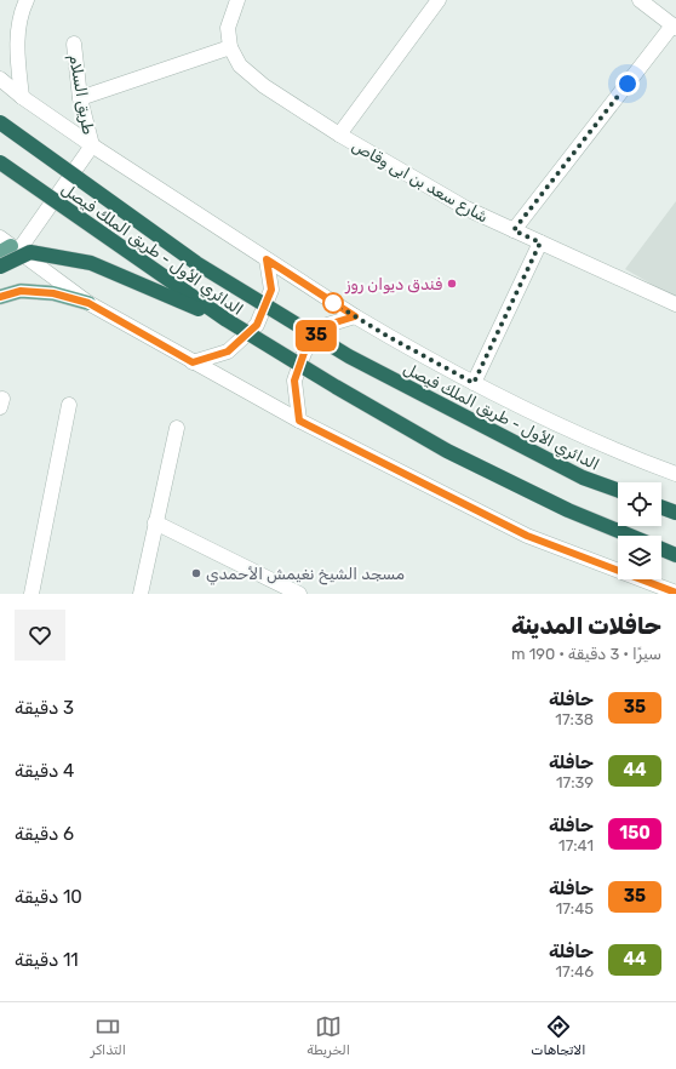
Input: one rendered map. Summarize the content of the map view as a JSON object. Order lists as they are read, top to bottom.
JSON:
{
  "streets": {
    "highway": ["الدائري الأول - طريق الملك فيصل"],
    "street": ["طريق السلام", "شارع سعد بن ابى وقاص"]
  },
  "crossings": [
    ["شارع سعد بن ابى وقاص", "الدائري الأول - طريق الملك فيصل"]
  ],
  "places": ["فندق ديوان روز", "مسجد الشيخ نغيمش الأحمدي"],
  "lines": ["bus line 35"],
  "page": {
    "on_map": "35",
    "heading": ["حافلات المدينة", "سيرًا · 3 دقيقة · 190 m"],
    "list": [
      {
        "mark": "35",
        "name": "حافلة",
        "note": "17:38",
        "value": "3 دقيقة"
      },
      {
        "mark": "44",
        "name": "حافلة",
        "note": "17:39",
        "value": "4 دقيقة"
      },
      {
        "mark": "150",
        "name": "حافلة",
        "note": "17:41",
        "value": "6 دقيقة"
      },
      {
        "mark": "35",
        "name": "حافلة",
        "note": "17:45",
        "value": "10 دقيقة"
      },
      {
        "mark": "44",
        "name": "حافلة",
        "note": "17:46",
        "value": "11 دقيقة"
      }
    ],
    "tabs": ["الاتجاهات", "الخريطة", "التذاكر"]
  }
}
